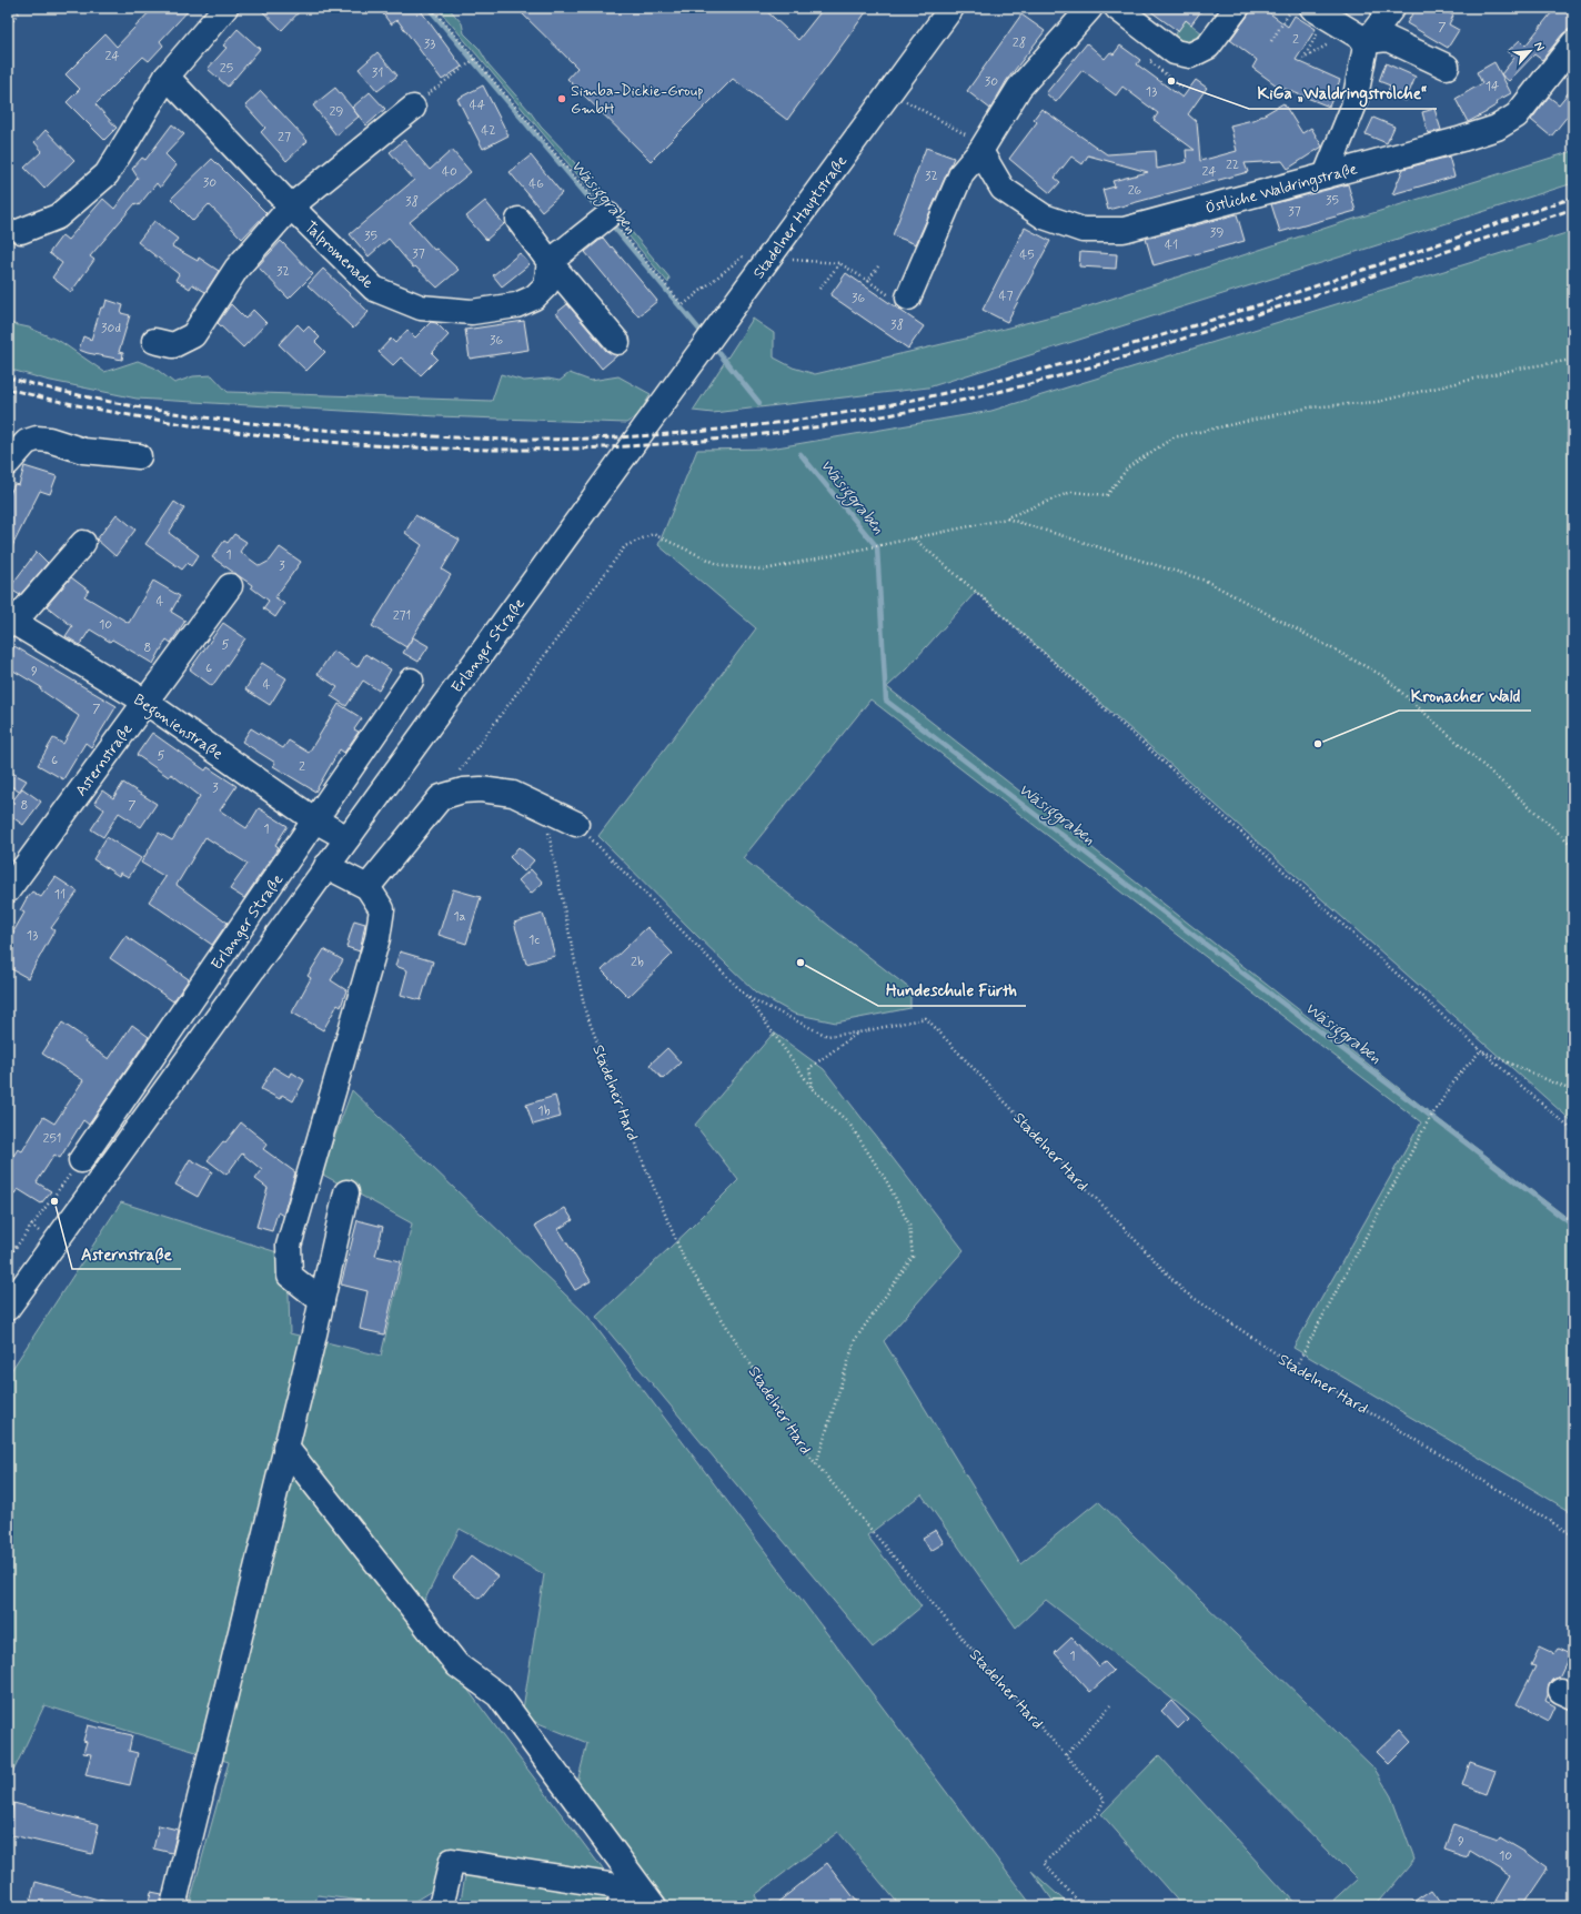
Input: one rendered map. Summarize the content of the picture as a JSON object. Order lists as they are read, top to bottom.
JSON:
{
  "streets": {
    "street": [
      "Östliche Waldringstraße",
      "Stadelner Hauptstraße",
      "Talpromenade",
      "Erlanger Straße",
      "Begonienstraße",
      "Asternstraße"
    ],
    "path": ["Stadelner Hard"]
  },
  "crossings": [
    ["Stadelner Hauptstraße", "Erlanger Straße"],
    ["Erlanger Straße", "Begonienstraße"],
    ["Begonienstraße", "Asternstraße"]
  ],
  "water": ["Wäsiggraben"],
  "places": [
    "KiGa „Waldringstrolche“",
    "Simba-Dickie-Group GmbH",
    "Kronacher Wald",
    "Hundeschule Fürth",
    "Asternstraße"
  ],
  "house_numbers": [
    "7",
    "2",
    "28",
    "33",
    "24",
    "25",
    "31",
    "30",
    "14",
    "13",
    "44",
    "29",
    "42",
    "27",
    "22",
    "40",
    "24",
    "32",
    "30",
    "46",
    "26",
    "35",
    "38",
    "37",
    "39",
    "35",
    "41",
    "37",
    "45",
    "32",
    "47",
    "36",
    "38",
    "30d",
    "36",
    "1",
    "3",
    "4",
    "271",
    "10",
    "5",
    "8",
    "6",
    "9",
    "4",
    "7",
    "5",
    "6",
    "2",
    "3",
    "8",
    "7",
    "1",
    "11",
    "1a",
    "13",
    "1c",
    "2b",
    "1b",
    "251",
    "1",
    "9",
    "10"
  ],
  "north": "top right"
}
